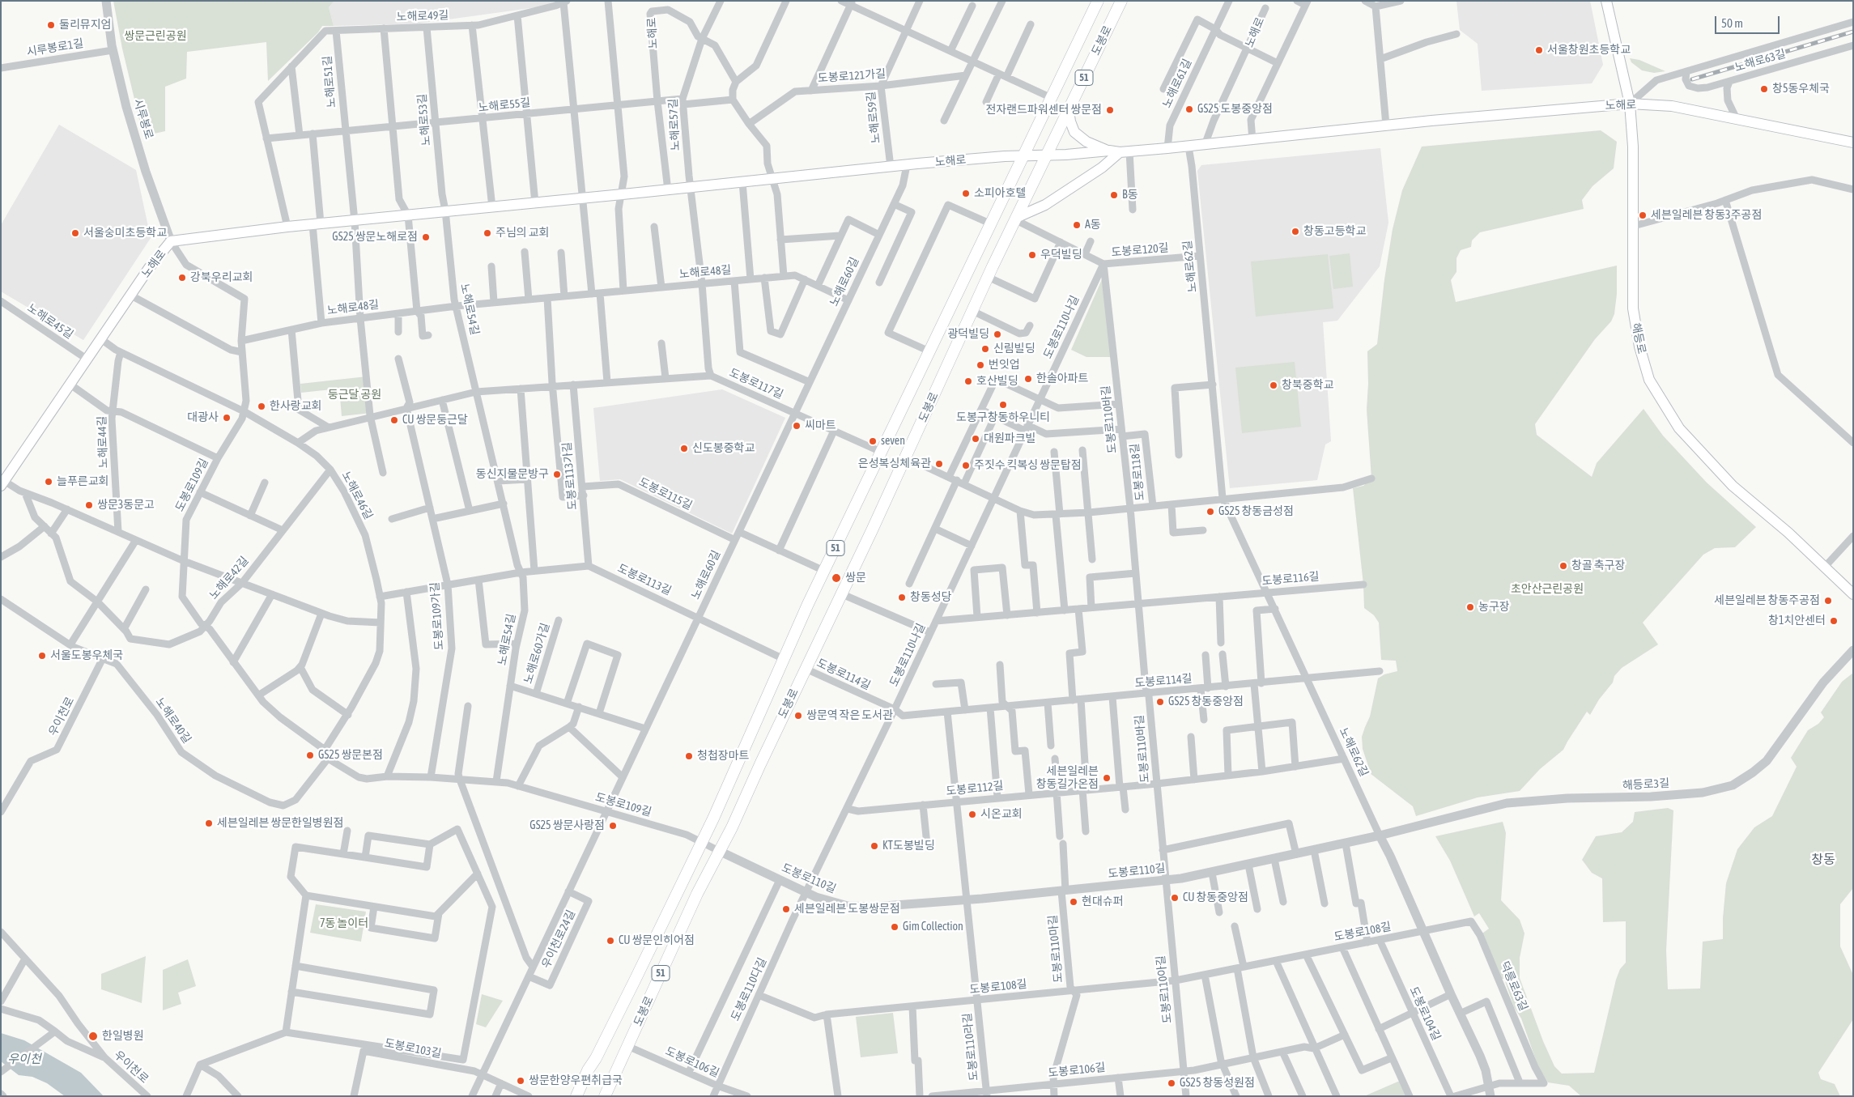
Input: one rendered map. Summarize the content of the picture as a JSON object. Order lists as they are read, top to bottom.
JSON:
{
  "streets": {
    "main road": [
      "노해로",
      "도봉로",
      "51",
      "해등로"
    ],
    "street": [
      "노해로49길",
      "시루봉로1길",
      "노해로63길",
      "도봉로121가길",
      "노해로51길",
      "노해로61길",
      "노해로55길",
      "노해로59길",
      "시루봉로",
      "노해로53길",
      "노해로57길",
      "도봉로120길",
      "노해로62길",
      "노해로48길",
      "노해로60길",
      "노해로54길",
      "노해로45길",
      "도봉로110나길",
      "도봉로117길",
      "도봉로110바길",
      "노해로44길",
      "도봉로118길",
      "도봉로113가길",
      "도봉로109길",
      "도봉로115길",
      "노해로46길",
      "노해로42길",
      "도봉로116길",
      "도봉로113길",
      "도봉로109가길",
      "노해로60가길",
      "도봉로114길",
      "우이천로",
      "노해로40길",
      "해등로3길",
      "도봉로112길",
      "도봉로110길",
      "도봉로108길",
      "우이천로24길",
      "도봉로110마길",
      "덕릉로63길",
      "도봉로110다길",
      "도봉로110아길",
      "도봉로104길",
      "도봉로110라길",
      "도봉로103길",
      "도봉로106길"
    ]
  },
  "crossings": [
    ["노해로49길", "노해로"],
    ["노해로49길", "노해로51길"],
    ["노해로49길", "노해로53길"],
    ["노해로", "도봉로"],
    ["노해로", "노해로63길"],
    ["노해로", "노해로51길"],
    ["노해로", "노해로61길"],
    ["노해로", "노해로55길"],
    ["노해로", "노해로59길"],
    ["노해로", "시루봉로"],
    ["노해로", "노해로53길"],
    ["노해로", "노해로57길"],
    ["노해로", "노해로62길"],
    ["노해로", "노해로60길"],
    ["노해로", "노해로54길"],
    ["노해로", "노해로45길"],
    ["노해로", "해등로"],
    ["노해로", "도봉로109길"],
    ["노해로", "노해로46길"],
    ["도봉로", "도봉로120길"],
    ["도봉로", "도봉로117길"],
    ["도봉로", "도봉로118길"],
    ["도봉로", "도봉로109길"],
    ["도봉로", "도봉로113길"],
    ["도봉로", "도봉로114길"],
    ["도봉로", "도봉로110길"],
    ["도봉로", "도봉로106길"],
    ["시루봉로1길", "시루봉로"],
    ["노해로63길", "해등로"],
    ["도봉로121가길", "노해로59길"],
    ["노해로55길", "노해로53길"],
    ["노해로55길", "노해로57길"],
    ["시루봉로", "도봉로109길"],
    ["노해로53길", "노해로54길"],
    ["도봉로120길", "노해로62길"],
    ["도봉로120길", "도봉로110나길"],
    ["도봉로120길", "도봉로110바길"],
    ["노해로62길", "도봉로118길"],
    ["노해로62길", "도봉로116길"],
    ["노해로62길", "도봉로114길"],
    ["노해로62길", "해등로3길"],
    ["노해로62길", "도봉로112길"],
    ["노해로62길", "도봉로110길"],
    ["노해로48길", "노해로60길"],
    ["노해로48길", "노해로54길"],
    ["노해로48길", "도봉로109길"],
    ["노해로60길", "도봉로117길"],
    ["노해로60길", "도봉로109길"],
    ["노해로60길", "도봉로115길"],
    ["노해로60길", "도봉로113길"],
    ["노해로60길", "노해로60가길"],
    ["노해로60길", "우이천로24길"],
    ["노해로54길", "도봉로117길"],
    ["노해로54길", "도봉로109길"],
    ["노해로54길", "노해로60가길"],
    ["도봉로110나길", "도봉로110바길"],
    ["도봉로110나길", "도봉로118길"],
    ["도봉로110나길", "도봉로116길"],
    ["도봉로110나길", "도봉로114길"],
    ["도봉로110나길", "도봉로112길"],
    ["도봉로110나길", "도봉로110길"],
    ["도봉로110나길", "도봉로110다길"],
    ["도봉로117길", "도봉로113가길"],
    ["도봉로117길", "노해로46길"],
    ["도봉로117길", "도봉로109가길"],
    ["도봉로110바길", "도봉로118길"],
    ["도봉로110바길", "도봉로116길"],
    ["도봉로110바길", "도봉로114길"],
    ["도봉로110바길", "도봉로112길"],
    ["도봉로110바길", "도봉로110길"],
    ["도봉로110바길", "도봉로110아길"],
    ["노해로44길", "노해로46길"],
    ["도봉로113가길", "도봉로115길"],
    ["도봉로113가길", "도봉로113길"],
    ["도봉로109길", "노해로46길"],
    ["도봉로109길", "노해로42길"],
    ["도봉로109길", "도봉로109가길"],
    ["도봉로109길", "노해로40길"],
    ["도봉로109길", "도봉로110길"],
    ["도봉로109길", "우이천로24길"],
    ["노해로46길", "노해로42길"],
    ["우이천로", "노해로40길"],
    ["해등로3길", "도봉로110길"],
    ["도봉로110길", "도봉로110마길"],
    ["도봉로110길", "도봉로110다길"],
    ["도봉로110길", "도봉로110아길"],
    ["도봉로110길", "도봉로110라길"],
    ["도봉로108길", "도봉로110마길"],
    ["도봉로108길", "덕릉로63길"],
    ["도봉로108길", "도봉로110다길"],
    ["도봉로108길", "도봉로110아길"],
    ["도봉로108길", "도봉로104길"],
    ["도봉로108길", "도봉로110라길"],
    ["우이천로24길", "도봉로103길"],
    ["도봉로110마길", "도봉로106길"],
    ["도봉로110다길", "도봉로106길"],
    ["도봉로110아길", "도봉로106길"],
    ["도봉로110라길", "도봉로106길"]
  ],
  "districts": ["창동"],
  "water": ["우이천"],
  "parks": [
    "쌍문근린공원",
    "둥근달 공원",
    "초안산근린공원",
    "7동 놀이터"
  ],
  "places": [
    "둘리뮤지엄",
    "서울창원초등학교",
    "창5동우체국",
    "GS25 도봉중앙점",
    "전자랜드파워센터 쌍문점",
    "소피아호텔",
    "B동",
    "세븐일레븐 창동3주공점",
    "A동",
    "창동고등학교",
    "서울숭미초등학교",
    "주님의 교회",
    "GS25 쌍문노해로점",
    "우덕빌딩",
    "강북우리교회",
    "광덕빌딩",
    "신림빌딩",
    "번잇업",
    "한솔아파트",
    "호산빌딩",
    "창북중학교",
    "도봉구창동하우니티",
    "한사랑교회",
    "대광사",
    "CU 쌍문둥근달",
    "씨마트",
    "대원파크빌",
    "seven",
    "신도봉중학교",
    "은성복싱체육관",
    "주짓수 킥복싱 쌍문탑점",
    "동신지물문방구",
    "늘푸른교회",
    "쌍문3동문고",
    "GS25 창동금성점",
    "창골 축구장",
    "쌍문",
    "창동성당",
    "세븐일레븐 창동주공점",
    "농구장",
    "창1치안센터",
    "서울도봉우체국",
    "GS25 창동중앙점",
    "쌍문역 작은 도서관",
    "GS25 쌍문본점",
    "청첩장마트",
    "세븐일레븐 창동길가온점",
    "시온교회",
    "세븐일레븐 쌍문한일병원점",
    "GS25 쌍문사랑점",
    "KT도봉빌딩",
    "CU 창동중앙점",
    "현대슈퍼",
    "세븐일레븐 도봉쌍문점",
    "Gim Collection",
    "CU 쌍문인히어점",
    "한일병원",
    "쌍문한양우편취급국",
    "GS25 창동성원점"
  ],
  "scale_bar": "50 m"
}
